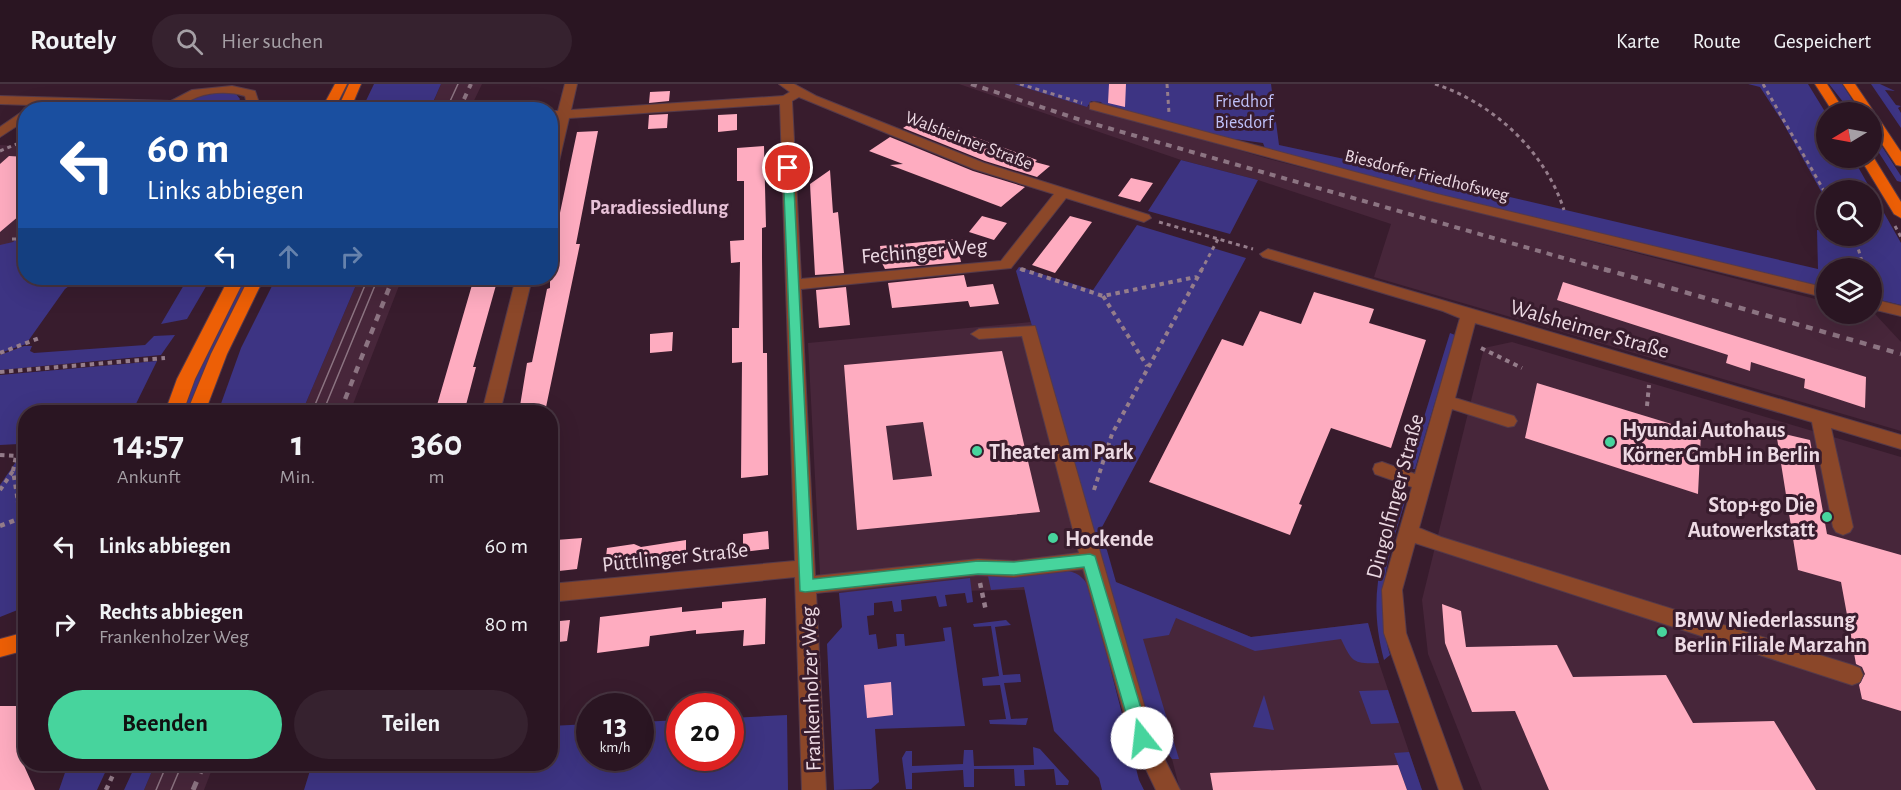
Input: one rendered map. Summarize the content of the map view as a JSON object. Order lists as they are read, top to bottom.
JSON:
{
  "streets": {
    "street": [
      "Walsheimer Straße",
      "Biesdorfer Friedhofsweg",
      "Fechinger Weg",
      "Dingolfinger Straße",
      "Püttlinger Straße",
      "Frankenholzer Weg"
    ]
  },
  "crossings": [
    ["Walsheimer Straße", "Fechinger Weg"],
    ["Walsheimer Straße", "Dingolfinger Straße"],
    ["Fechinger Weg", "Frankenholzer Weg"],
    ["Püttlinger Straße", "Frankenholzer Weg"]
  ],
  "districts": ["Paradiessiedlung"],
  "parks": ["Friedhof Biesdorf"],
  "places": [
    "Hyundai Autohaus Körner GmbH in Berlin",
    "Theater am Park",
    "Stop+go Die Autowerkstatt",
    "Hockende",
    "BMW Niederlassung Berlin Filiale Marzahn"
  ],
  "north": "left",
  "page": {
    "header": "Routely",
    "search": "Hier suchen",
    "nav": ["Karte", "Route", "Gespeichert"],
    "turn": ["60 m", "Links abbiegen"],
    "eta": [
      "14:57",
      "Ankunft",
      "1",
      "Min.",
      "360",
      "m"
    ],
    "list": [
      {
        "name": "Links abbiegen",
        "value": "60 m"
      },
      {
        "name": "Rechts abbiegen",
        "note": "Frankenholzer Weg",
        "value": "80 m"
      }
    ],
    "buttons": ["Beenden", "Teilen"],
    "speed": "13 km/h",
    "limit": "20"
  }
}
